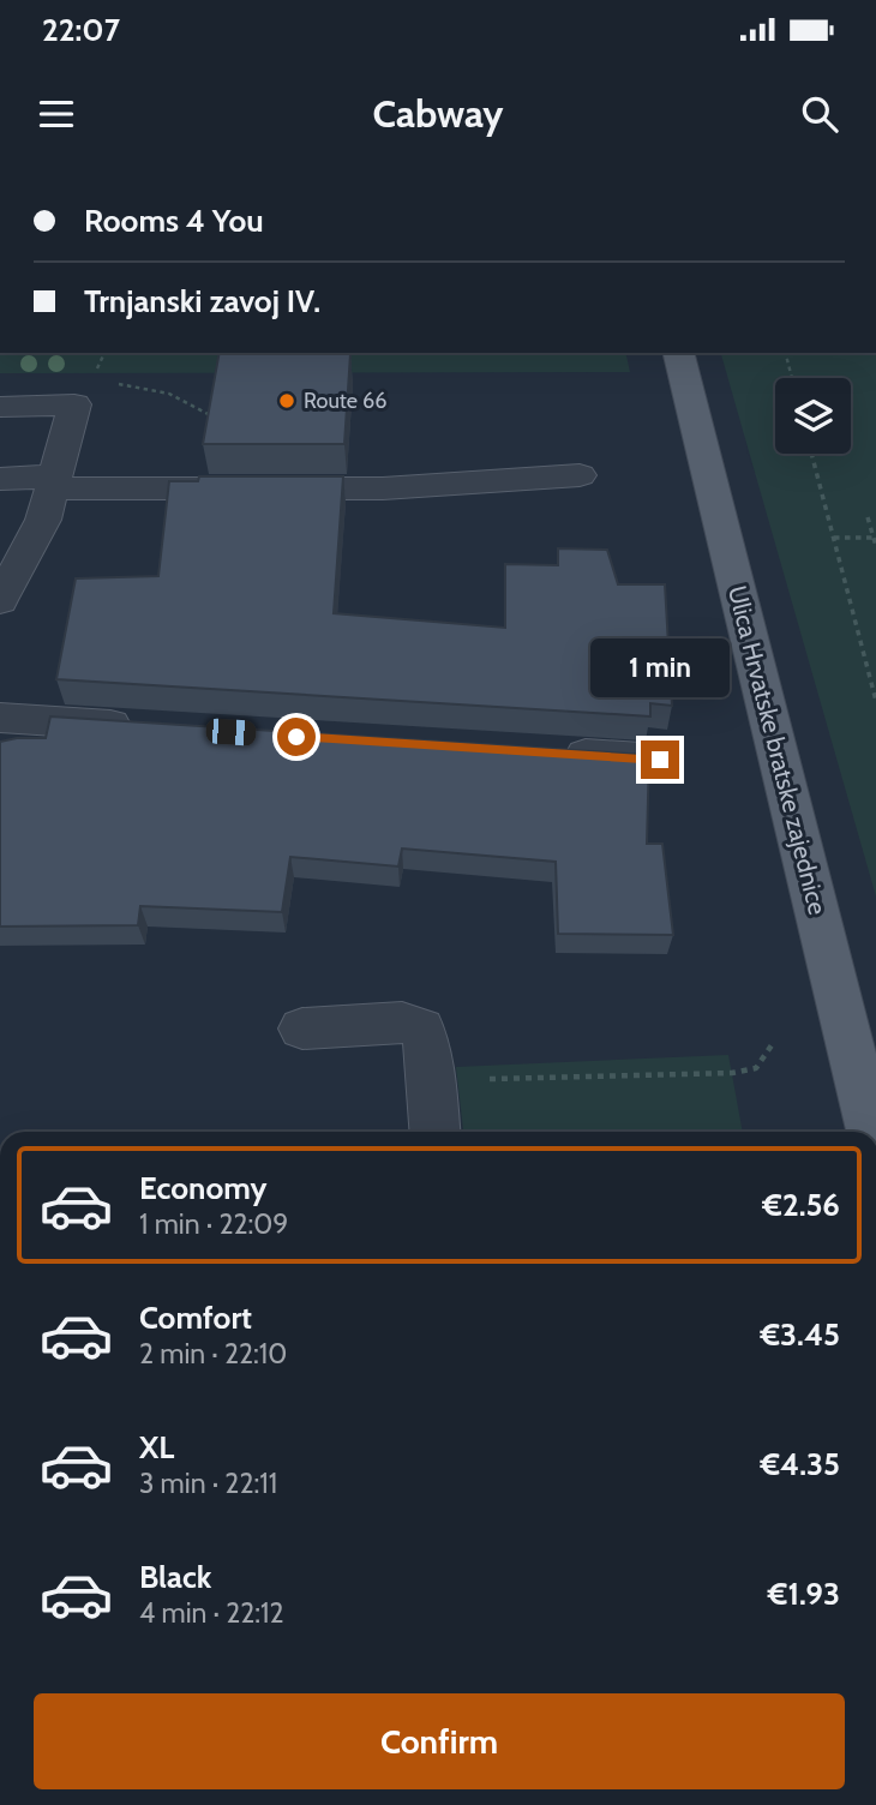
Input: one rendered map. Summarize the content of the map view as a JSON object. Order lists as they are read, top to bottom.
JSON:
{
  "streets": {
    "main road": ["Ulica Hrvatske bratske zajednice"]
  },
  "places": ["Route 66"],
  "page": {
    "status": "22:07",
    "header": "Cabway",
    "banner": ["Rooms 4 You", "Trnjanski zavoj IV."],
    "bubble": "1 min",
    "list": [
      {
        "name": "Economy",
        "note": "1 min · 22:09",
        "value": "€2.56"
      },
      {
        "name": "Comfort",
        "note": "2 min · 22:10",
        "value": "€3.45"
      },
      {
        "name": "XL",
        "note": "3 min · 22:11",
        "value": "€4.35"
      },
      {
        "name": "Black",
        "note": "4 min · 22:12",
        "value": "€1.93"
      }
    ],
    "buttons": "Confirm"
  }
}
